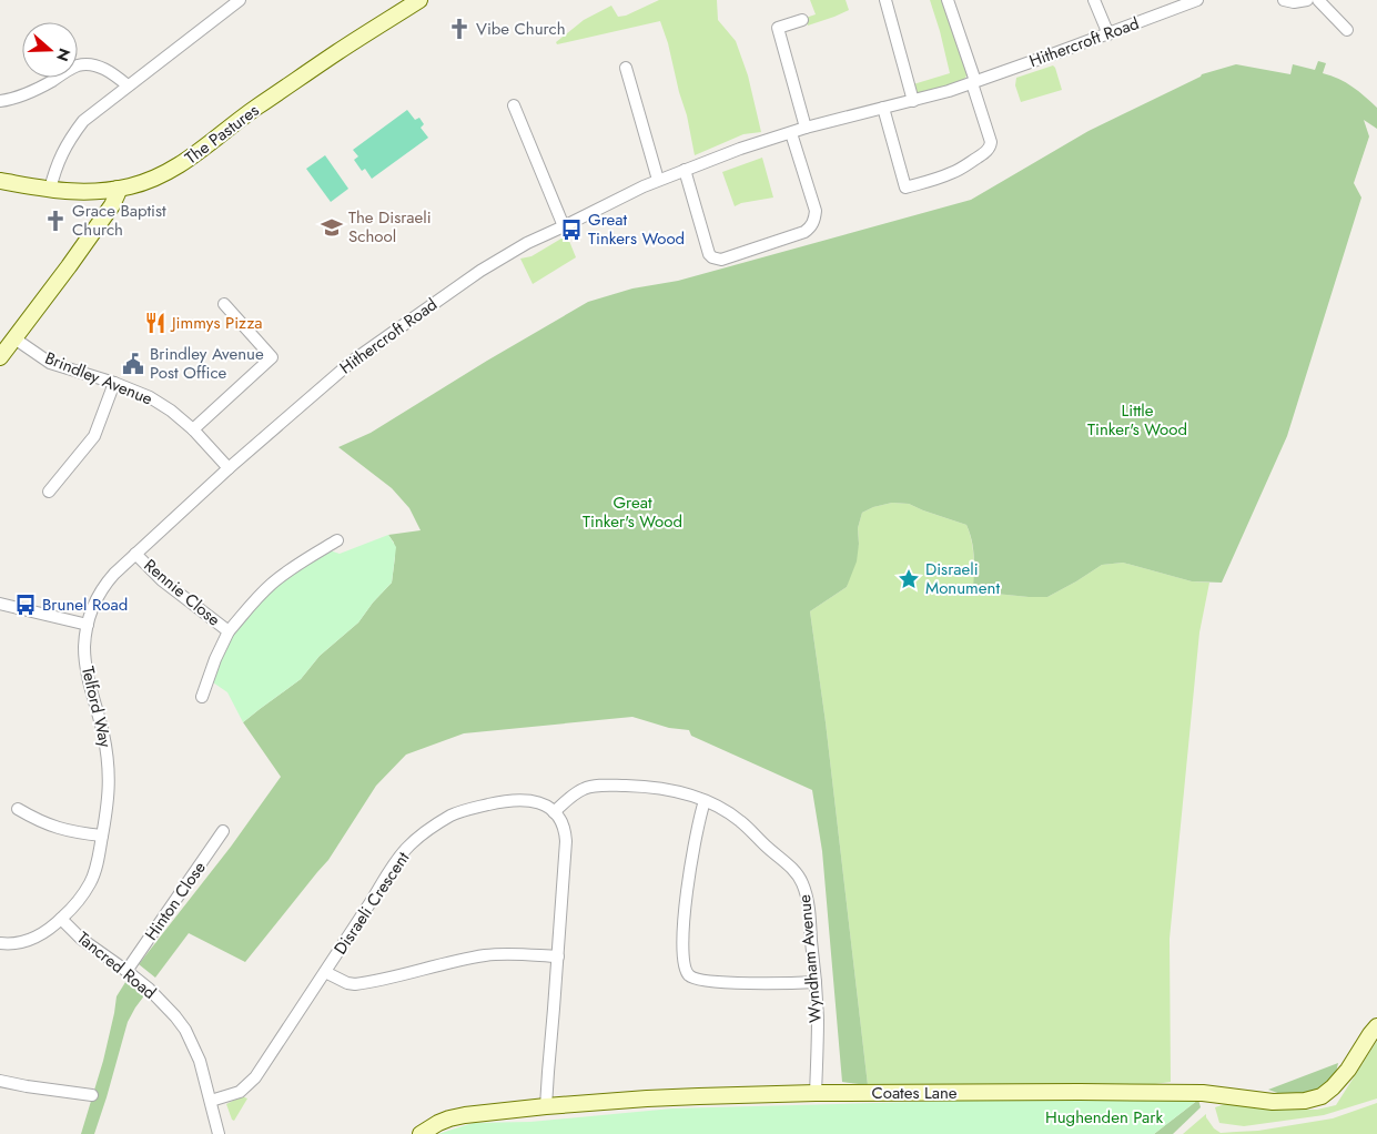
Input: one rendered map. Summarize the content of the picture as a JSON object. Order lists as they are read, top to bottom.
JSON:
{
  "streets": {
    "street": [
      "Hithercroft Road",
      "The Pastures",
      "Brindley Avenue",
      "Rennie Close",
      "Telford Way",
      "Hinton Close",
      "Disraeli Crescent",
      "Wyndham Avenue",
      "Tancred Road",
      "Coates Lane"
    ]
  },
  "crossings": [
    ["Hithercroft Road", "Brindley Avenue"],
    ["Hithercroft Road", "Telford Way"],
    ["Brindley Avenue", "Telford Way"],
    ["Rennie Close", "Telford Way"],
    ["Telford Way", "Tancred Road"],
    ["Hinton Close", "Tancred Road"],
    ["Disraeli Crescent", "Wyndham Avenue"],
    ["Disraeli Crescent", "Tancred Road"],
    ["Wyndham Avenue", "Coates Lane"]
  ],
  "parks": ["Little Tinker's Wood", "Great Tinker's Wood", "Hughenden Park"],
  "places": {
    "church": ["Vibe Church", "Grace Baptist Church"],
    "school or university": ["The Disraeli School"],
    "bus stop": ["Great Tinkers Wood", "Brunel Road"],
    "restaurant": ["Jimmys Pizza"],
    "public building": ["Brindley Avenue Post Office"],
    "place": ["Disraeli Monument"]
  },
  "north": "right"
}
